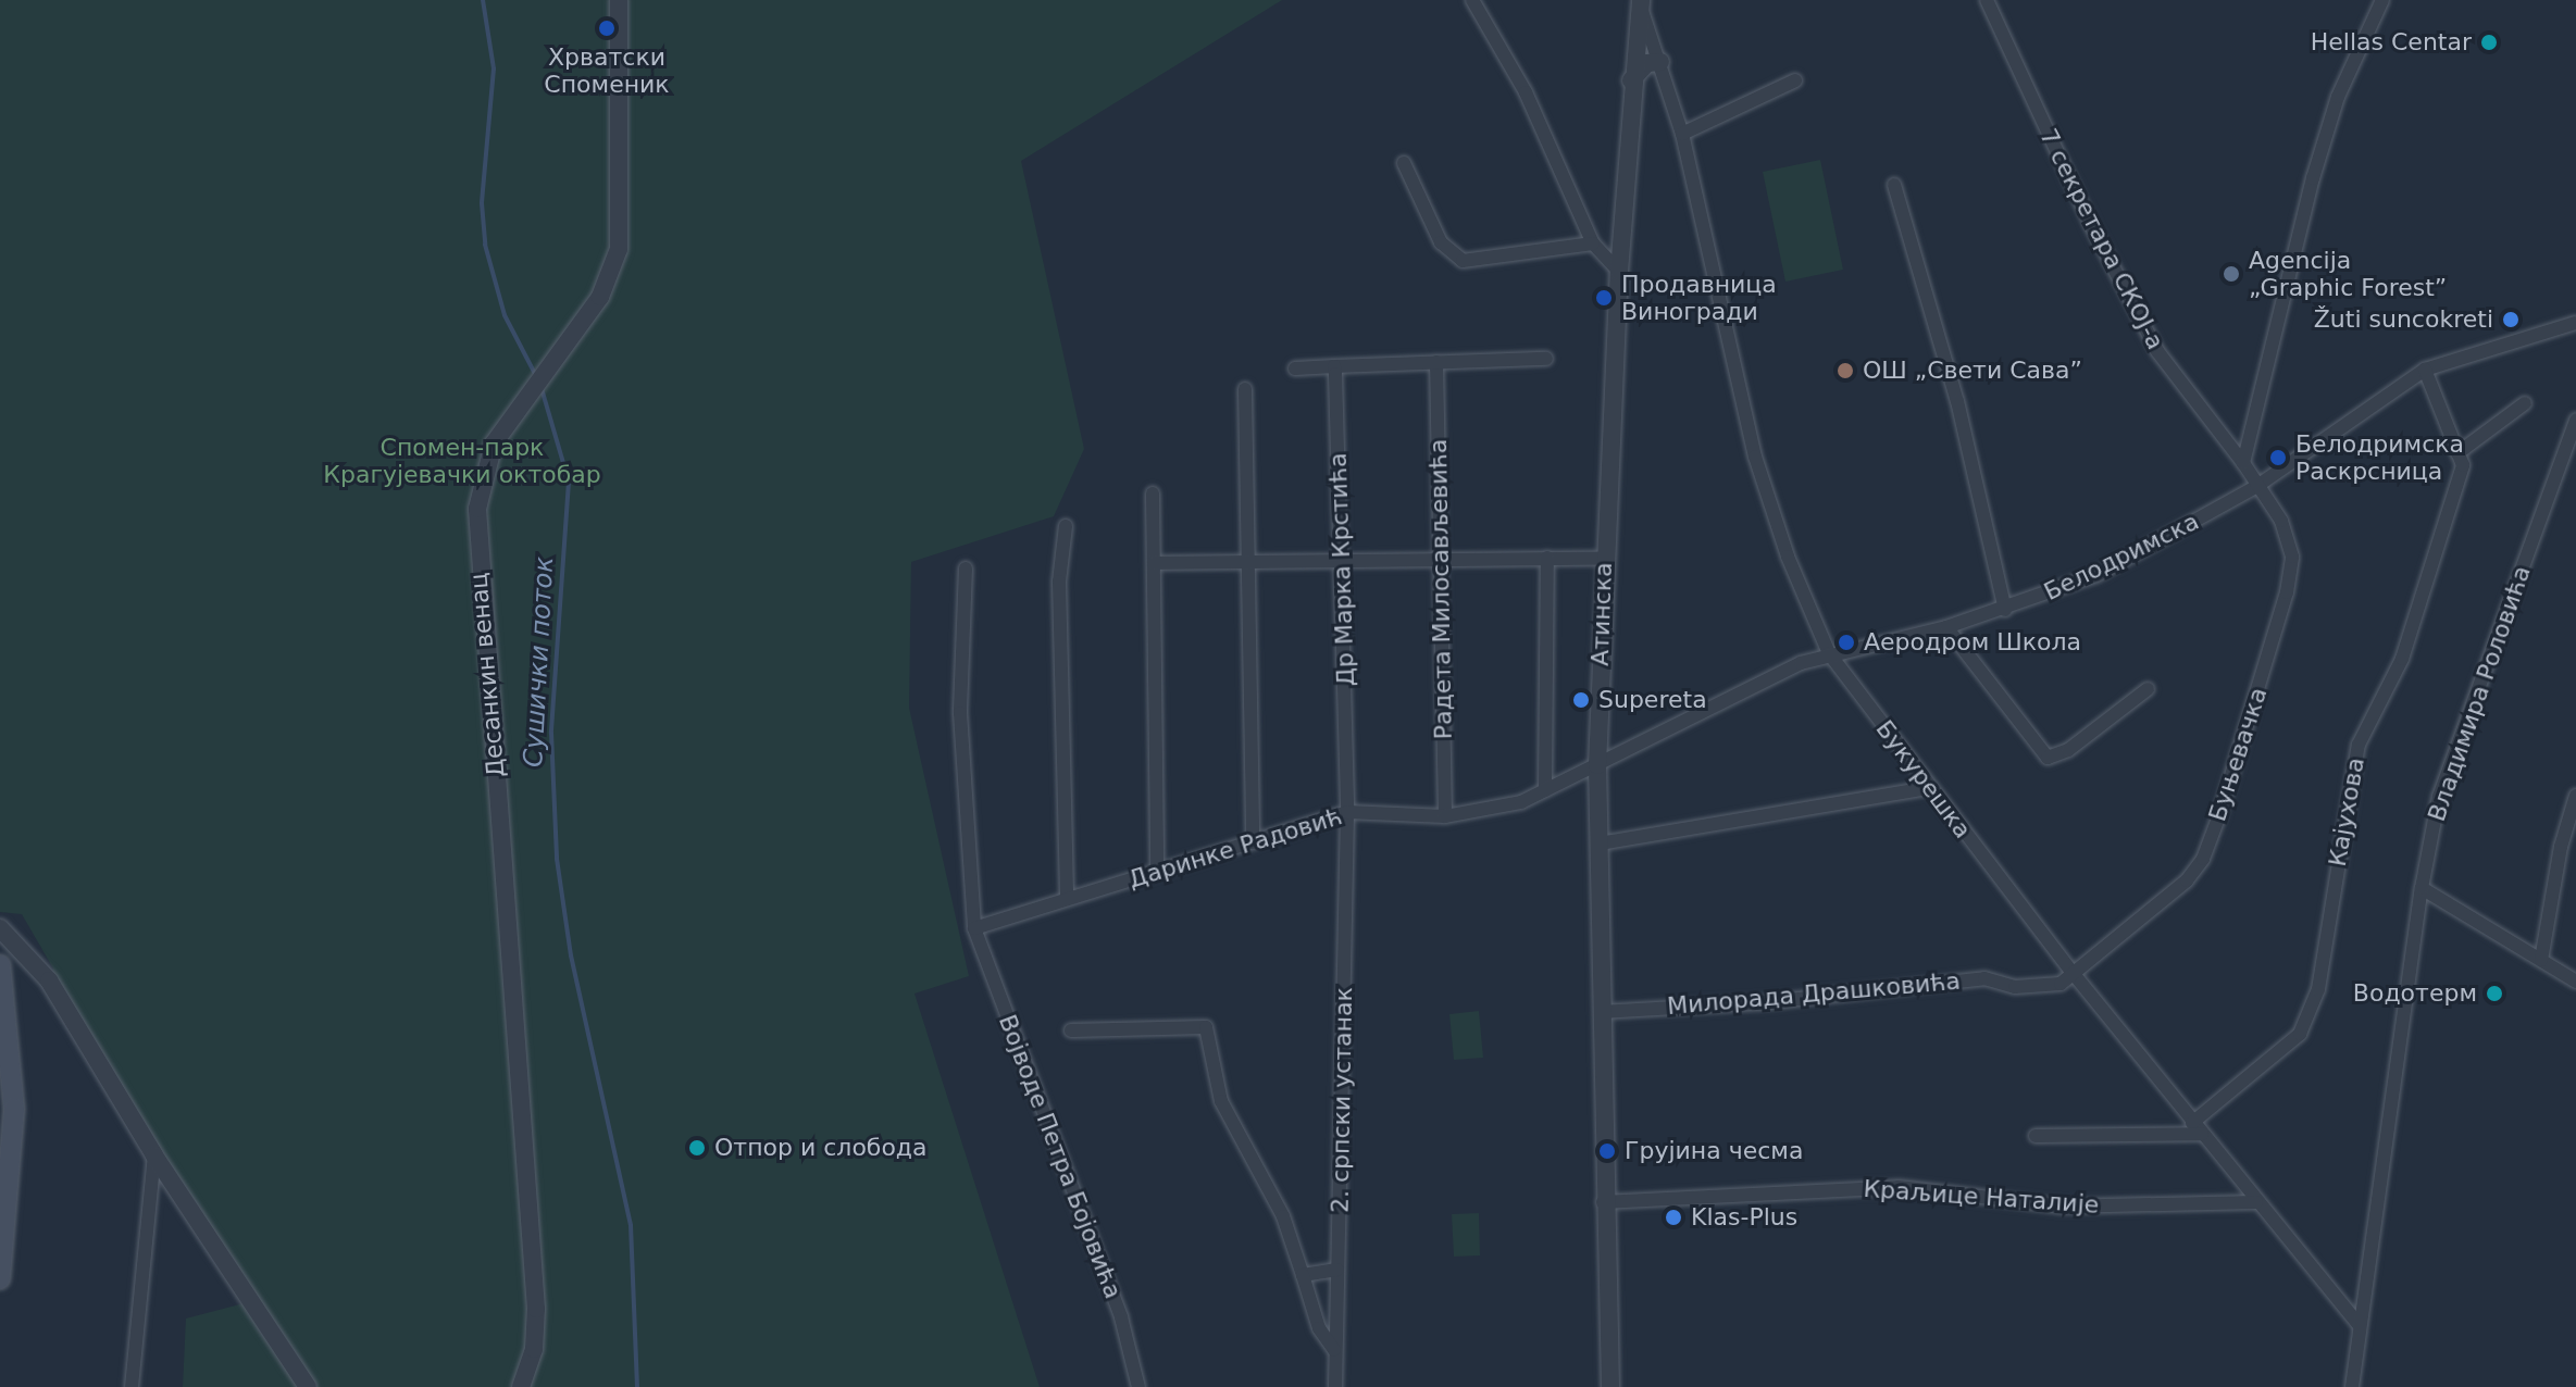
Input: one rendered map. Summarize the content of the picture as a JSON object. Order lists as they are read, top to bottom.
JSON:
{
  "streets": {
    "street": [
      "7 секретара СКОЈ-а",
      "Белодримска",
      "Др Марка Крстића",
      "Радета Милосављевића",
      "Атинска",
      "Десанкин венац",
      "Владимира Роловића",
      "Буњевачка",
      "Букурешка",
      "Кајухова",
      "Даринке Радовић",
      "Милорада Драшковића",
      "2. српски устанак",
      "Војводе Петра Бојовића",
      "Краљице Наталије"
    ]
  },
  "crossings": [
    ["7 секретара СКОЈ-а", "Белодримска"],
    ["7 секретара СКОЈ-а", "Буњевачка"],
    ["Белодримска", "Атинска"],
    ["Белодримска", "Буњевачка"],
    ["Белодримска", "Букурешка"],
    ["Белодримска", "Кајухова"],
    ["Белодримска", "Даринке Радовић"],
    ["Др Марка Крстића", "Даринке Радовић"],
    ["Др Марка Крстића", "2. српски устанак"],
    ["Радета Милосављевића", "Даринке Радовић"],
    ["Атинска", "Букурешка"],
    ["Атинска", "Даринке Радовић"],
    ["Атинска", "Милорада Драшковића"],
    ["Атинска", "Краљице Наталије"],
    ["Владимира Роловића", "Букурешка"],
    ["Буњевачка", "Букурешка"],
    ["Буњевачка", "Милорада Драшковића"],
    ["Букурешка", "Кајухова"],
    ["Букурешка", "Милорада Драшковића"],
    ["Букурешка", "Краљице Наталије"],
    ["Даринке Радовић", "2. српски устанак"],
    ["Даринке Радовић", "Војводе Петра Бојовића"]
  ],
  "water": ["Сушички поток"],
  "parks": ["Спомен-парк Крагујевачки октобар"],
  "places": [
    "Хрватски Споменик",
    "Hellas Centar",
    "Agencija „Graphic Forest”",
    "Продавница Виногради",
    "Žuti suncokreti",
    "ОШ „Свети Сава”",
    "Белодримска Раскрсница",
    "Аеродром Школа",
    "Supereta",
    "Водотерм",
    "Отпор и слобода",
    "Грујина чесма",
    "Klas-Plus"
  ]
}
